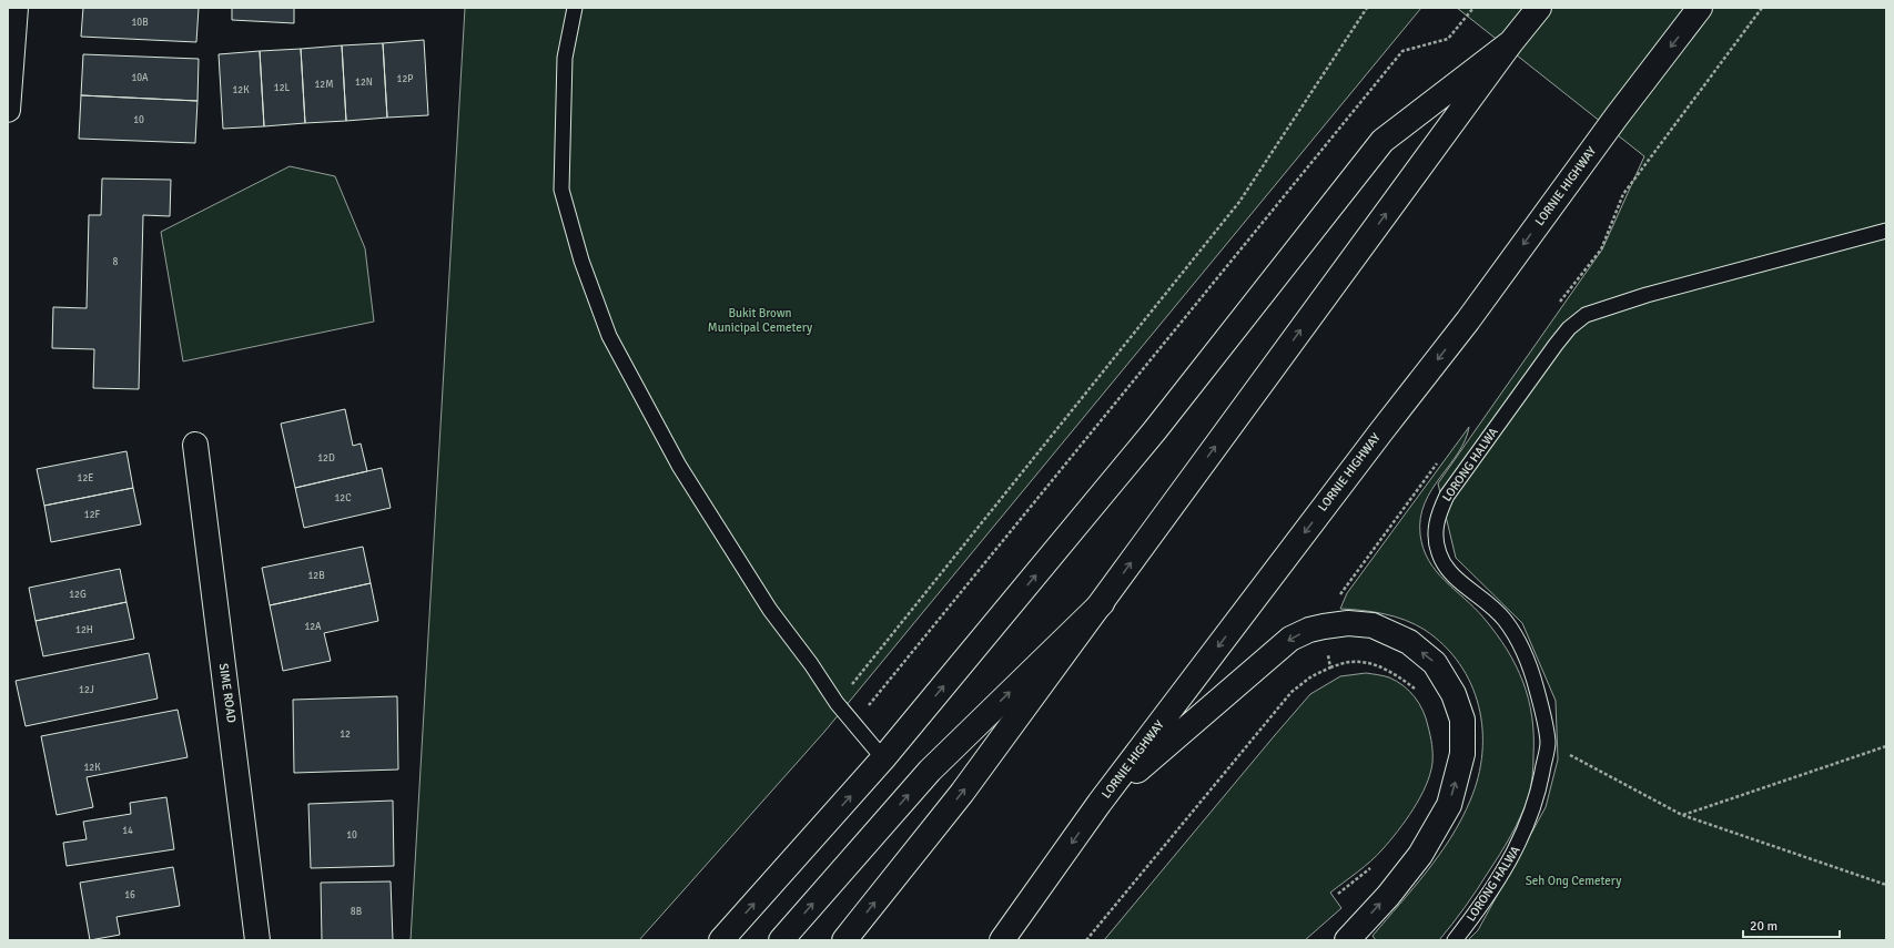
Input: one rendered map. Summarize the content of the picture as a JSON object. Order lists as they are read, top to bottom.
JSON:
{
  "streets": {
    "main road": ["LORNIE HIGHWAY", "SIME ROAD"],
    "lane": ["LORONG HALWA"]
  },
  "parks": ["Bukit Brown Municipal Cemetery", "Seh Ong Cemetery"],
  "house_numbers": [
    "10B",
    "10A",
    "12P",
    "12N",
    "12M",
    "12L",
    "12K",
    "10",
    "8",
    "12D",
    "12E",
    "12C",
    "12F",
    "12B",
    "12G",
    "12A",
    "12H",
    "12J",
    "12",
    "12K",
    "14",
    "10",
    "16",
    "8B"
  ],
  "scale_bar": "20 m"
}
